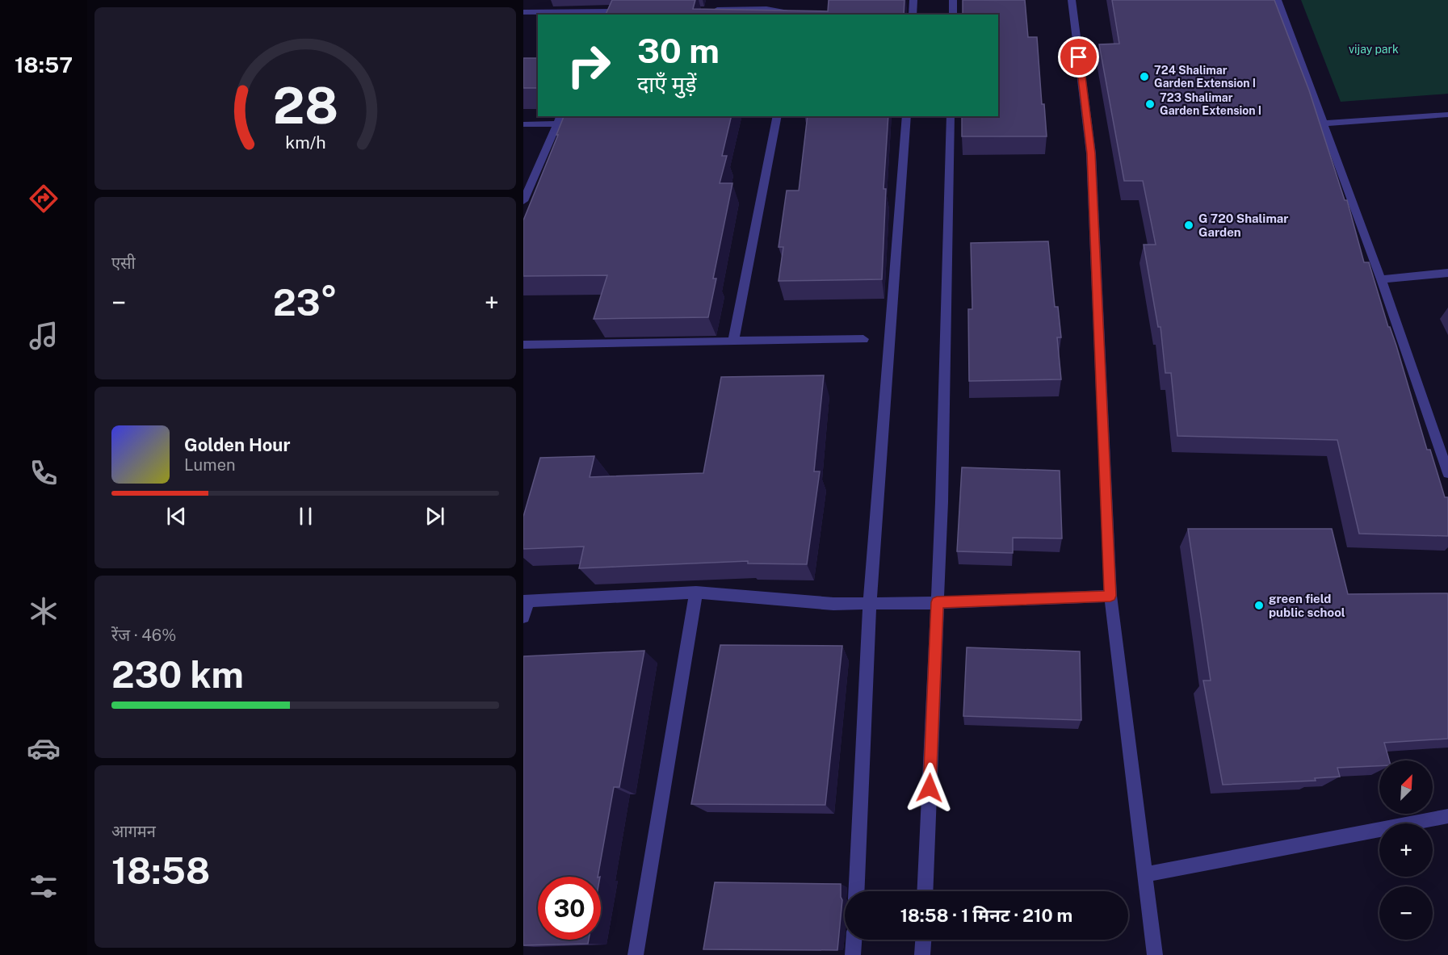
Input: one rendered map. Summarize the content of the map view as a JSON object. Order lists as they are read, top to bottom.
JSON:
{
  "parks": ["vijay park"],
  "places": [
    "724 Shalimar Garden Extension I",
    "723 Shalimar Garden Extension I",
    "G 720 Shalimar Garden",
    "green field public school"
  ],
  "north": "top right",
  "page": {
    "tabs": "18:57",
    "turn": ["30 m", "दाएँ मुड़ें"],
    "tile": [
      "एसी",
      ["रेंज · 46%", "230 km"],
      ["आगमन", "18:58"]
    ],
    "heat": ["−", "23°", "+"],
    "song": ["Golden Hour", "Lumen"],
    "map_buttons": ["+", "−"],
    "limit": "30",
    "trip": "18:58 · 1 मिनट · 210 m",
    "gauge": ["28", "km/h"]
  }
}
